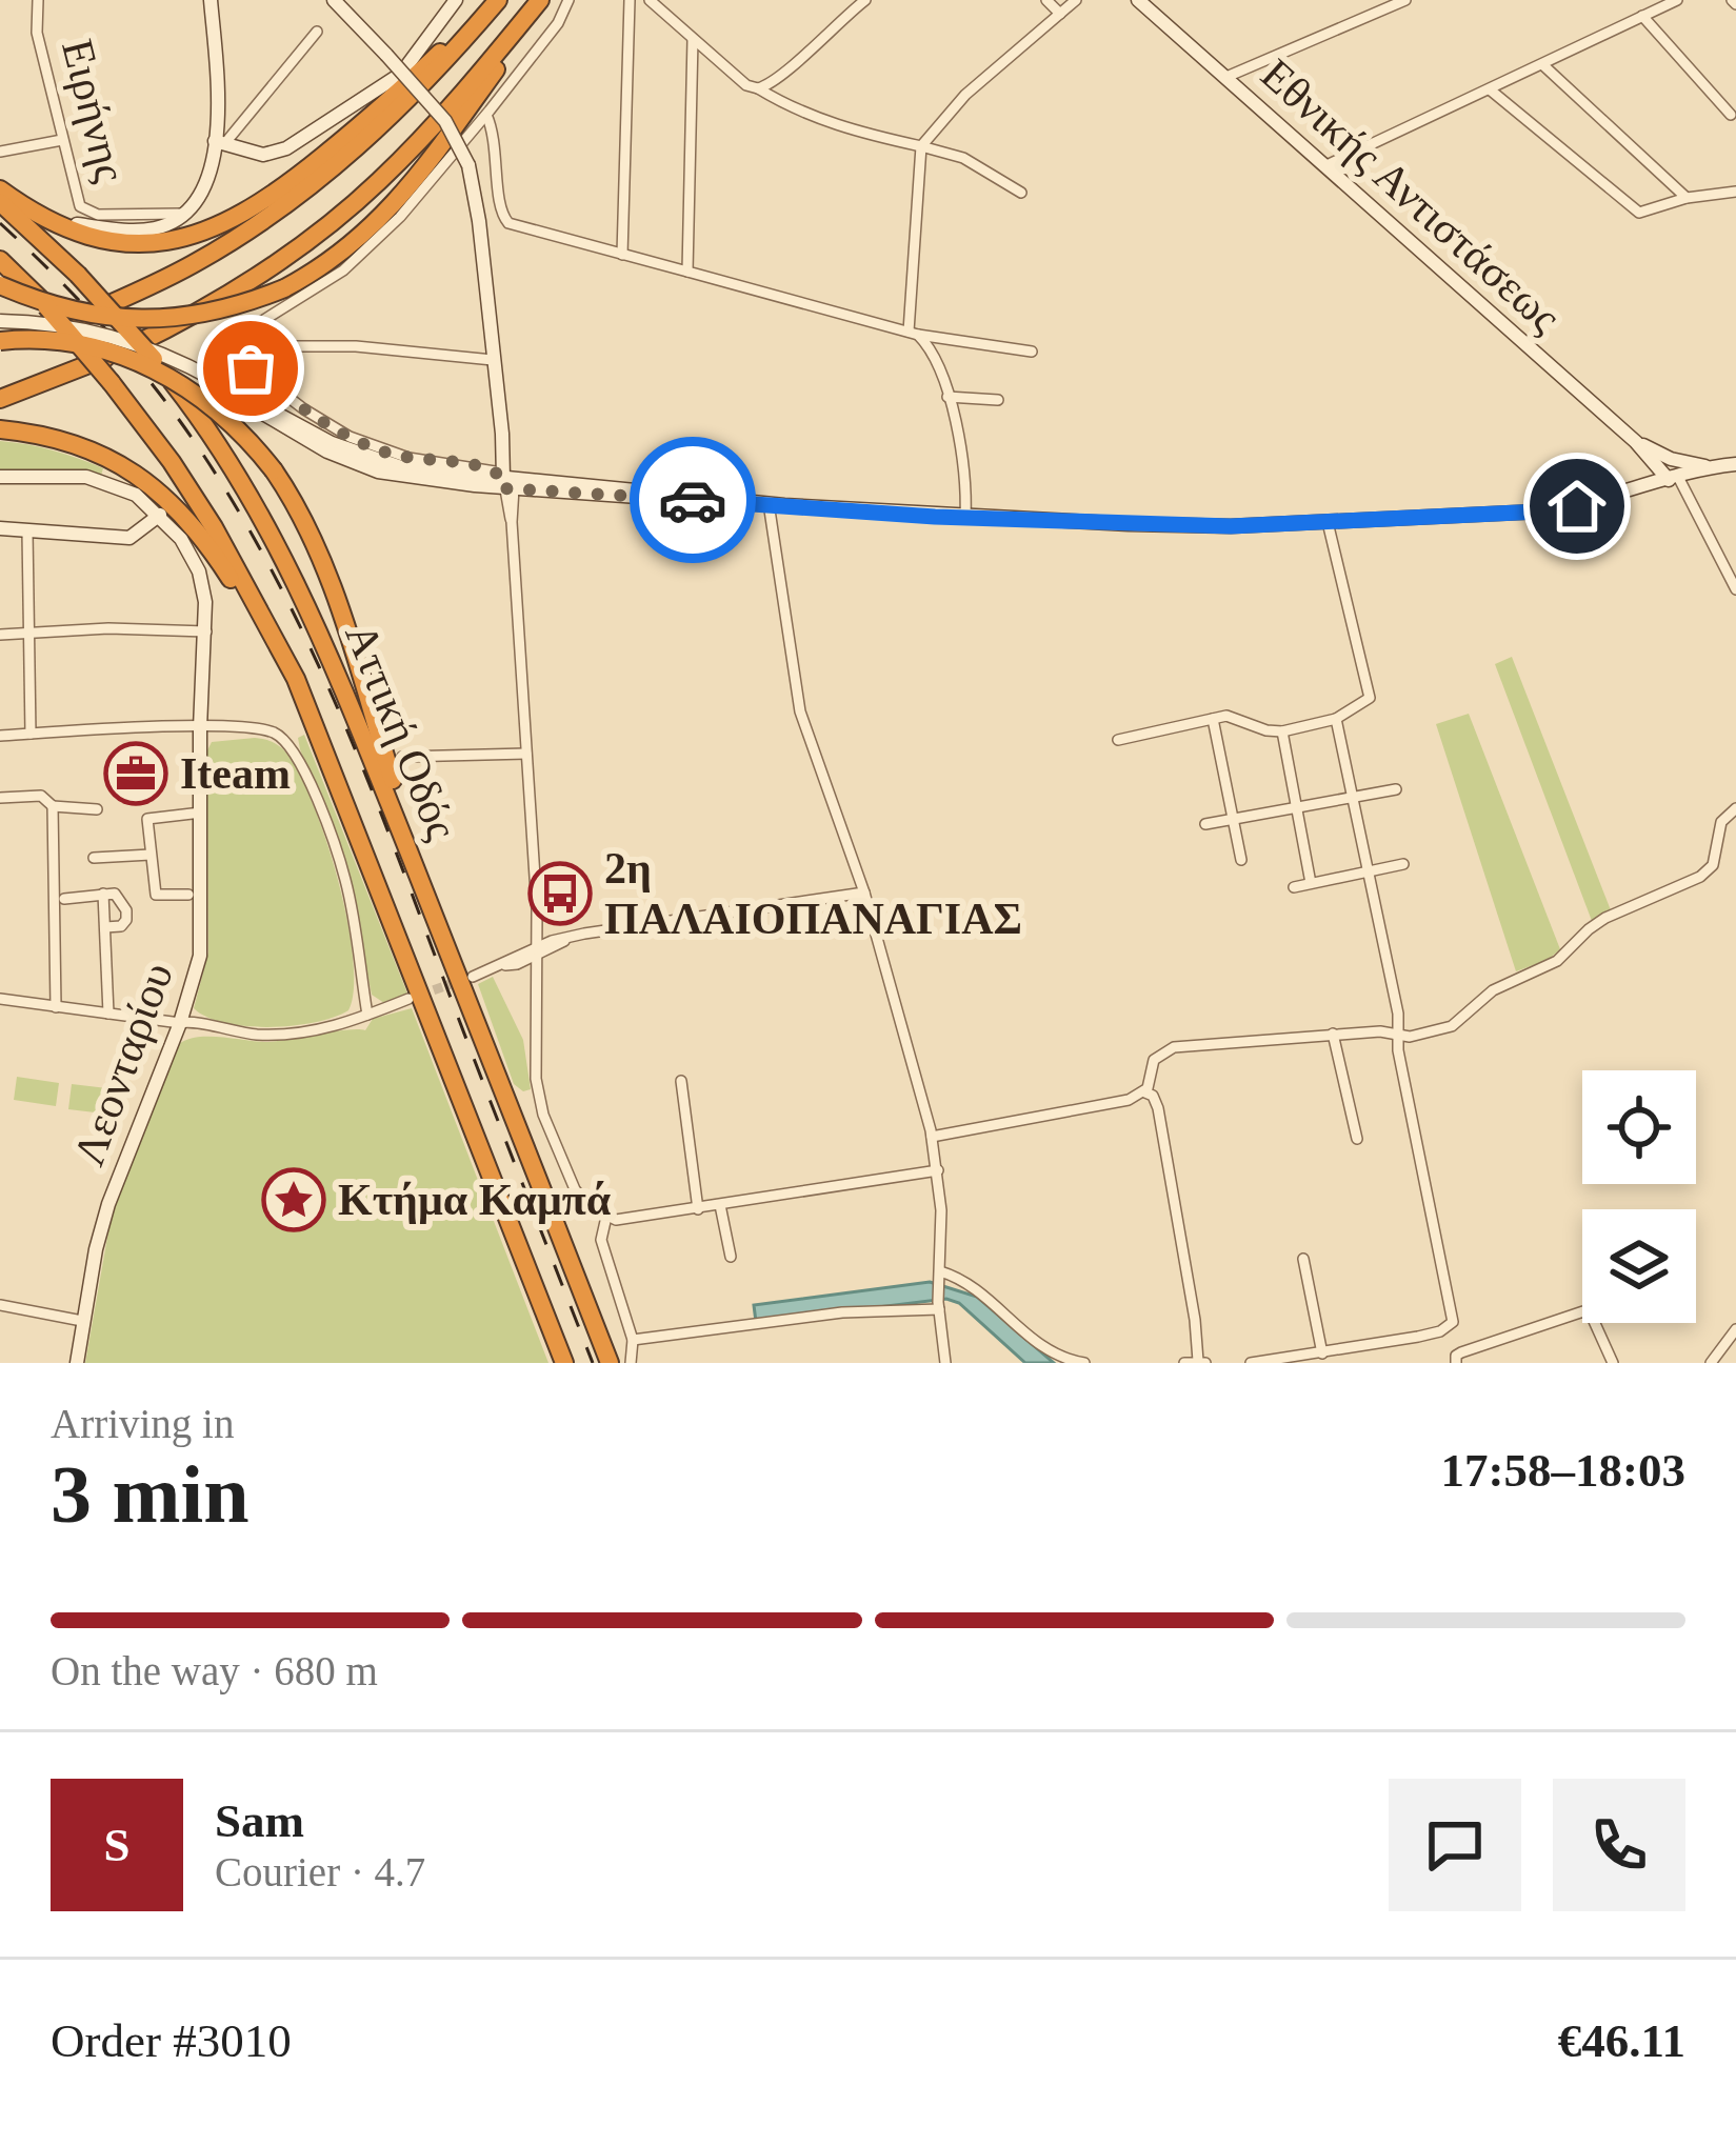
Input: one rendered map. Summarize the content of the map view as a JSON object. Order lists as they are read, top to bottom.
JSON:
{
  "streets": {
    "highway": ["Αττική Οδός"],
    "main road": ["Εθνικής Αντιστάσεως", "Λεονταρίου"],
    "street": ["Ειρήνης"]
  },
  "places": {
    "office": ["Iteam"],
    "bus stop": ["2η ΠΑΛΑΙΟΠΑΝΑΓΙΑΣ"],
    "place": ["Kτήμα Καμπά"]
  },
  "page": {
    "heading": ["3 min", "Arriving in", "17:58–18:03"],
    "panel": [
      "Sam",
      "Courier · 4.7",
      "Order #3010",
      "€46.11"
    ],
    "bar": "On the way · 680 m",
    "round": "S"
  }
}
